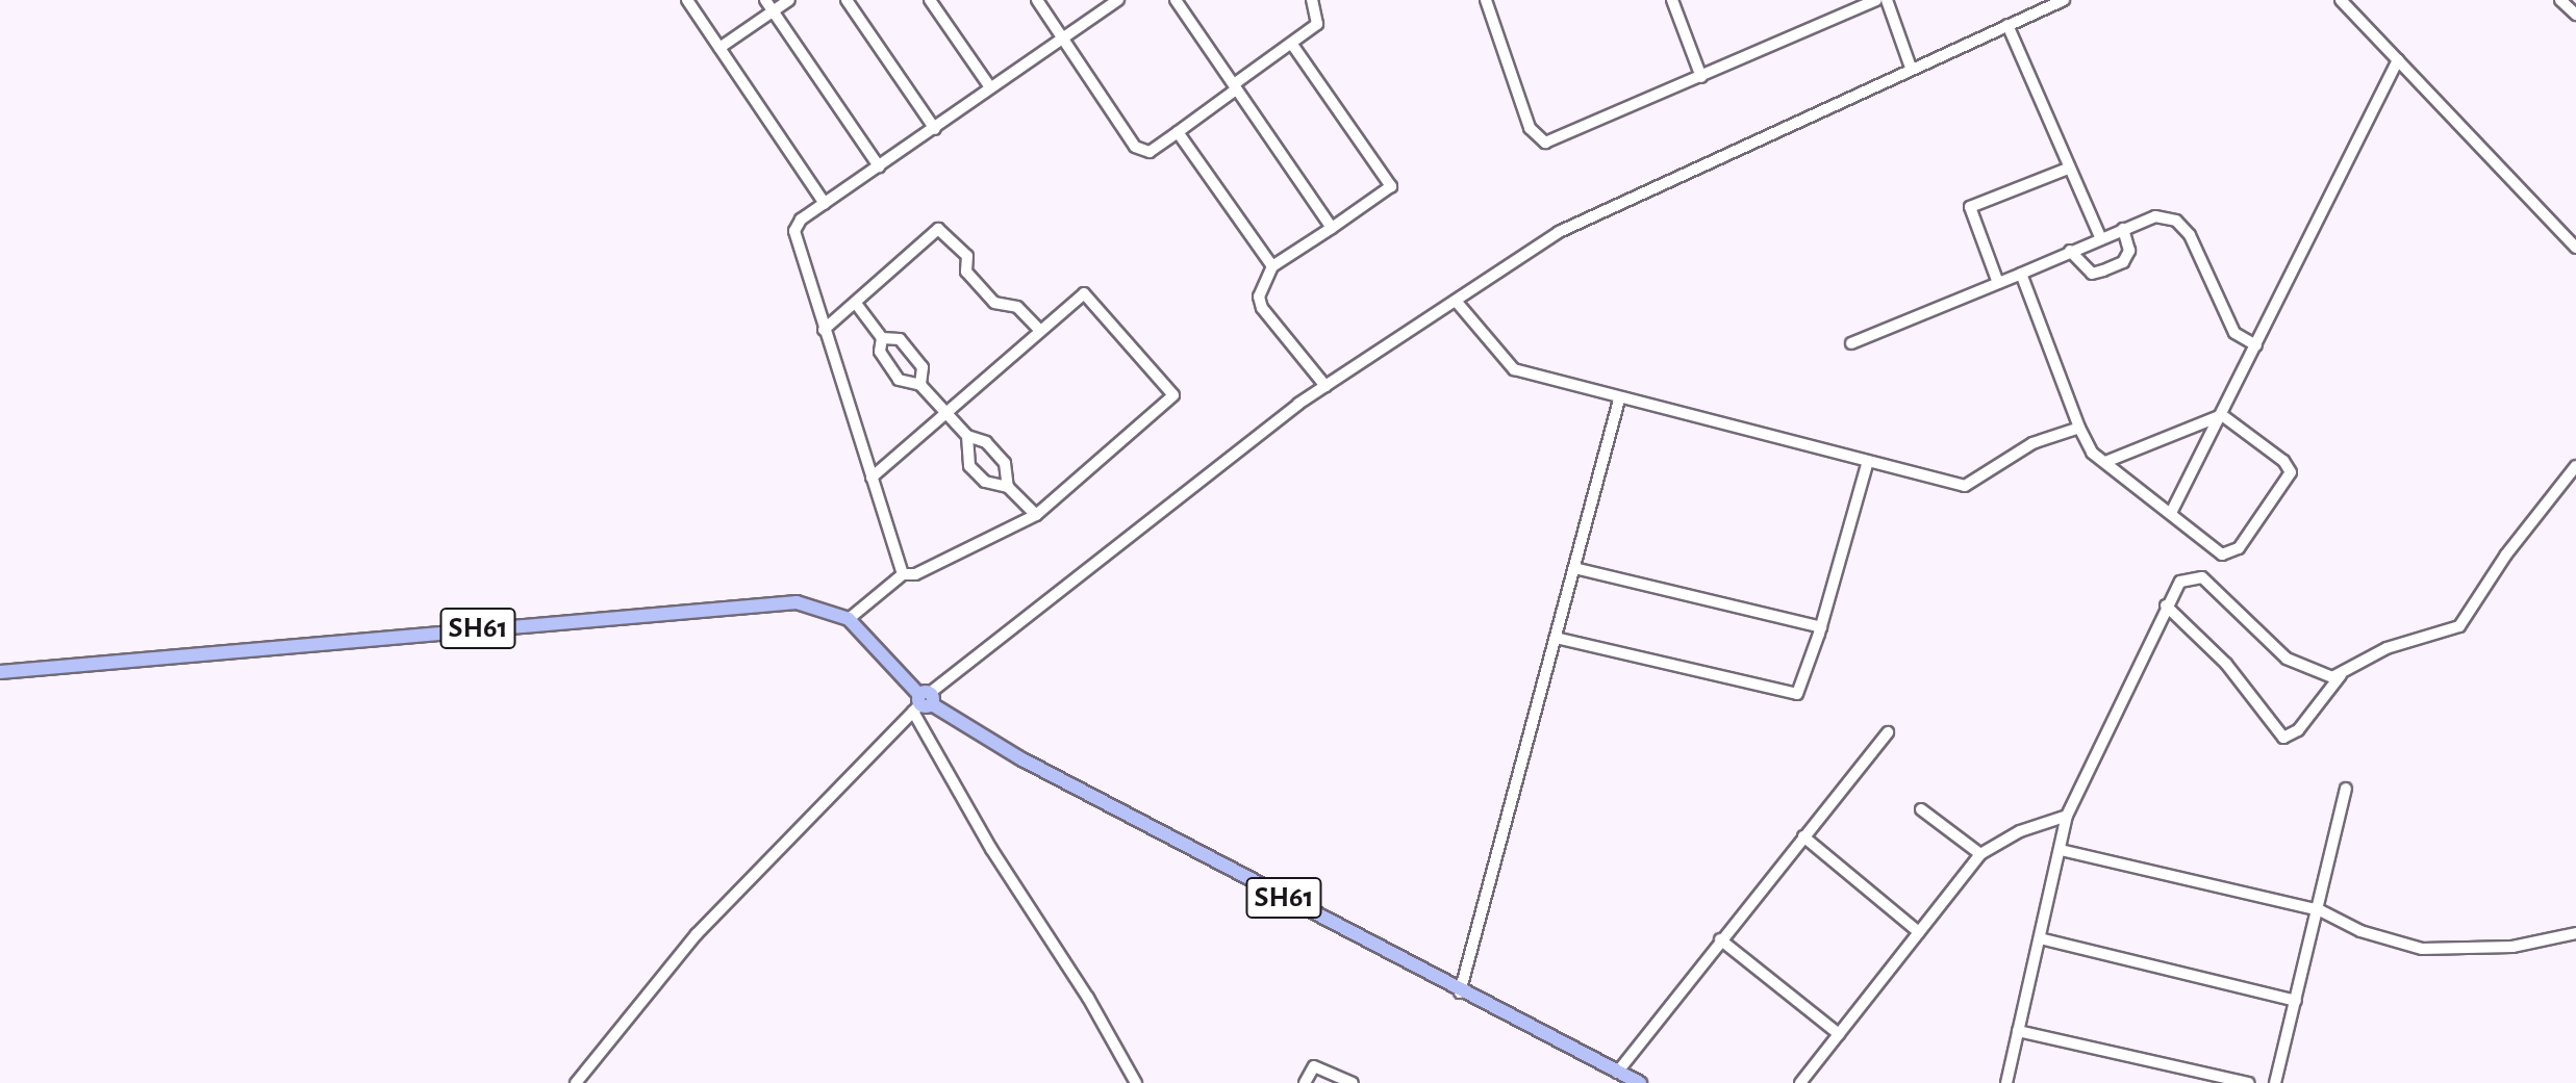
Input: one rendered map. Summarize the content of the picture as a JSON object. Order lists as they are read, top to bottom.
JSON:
{
  "streets": {
    "main road": ["SH61"]
  }
}
